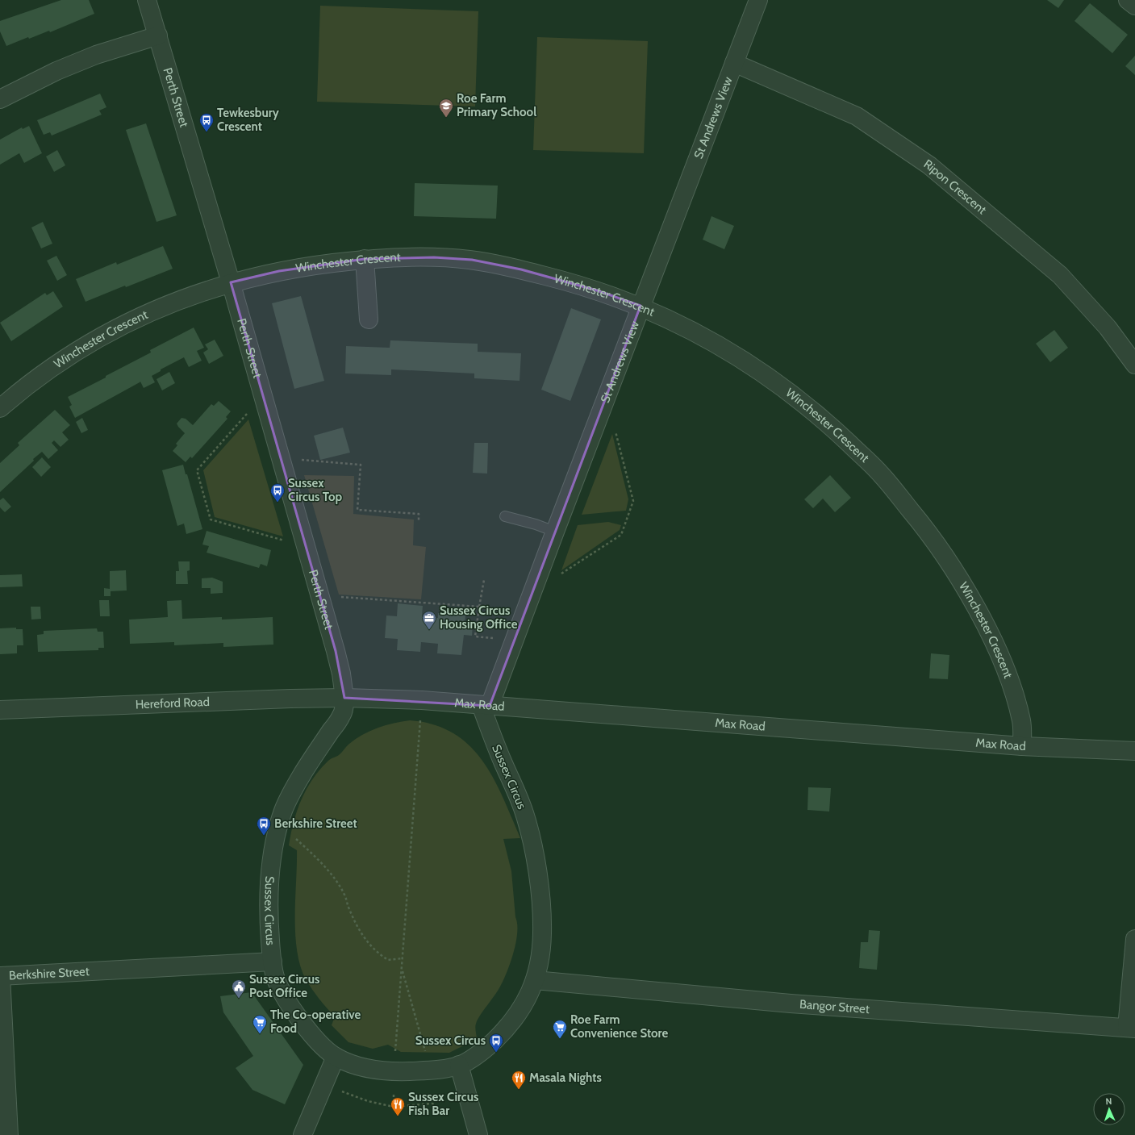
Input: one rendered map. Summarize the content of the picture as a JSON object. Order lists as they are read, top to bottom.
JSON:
{
  "streets": {
    "street": [
      "Perth Street",
      "St Andrews View",
      "Ripon Crescent",
      "Winchester Crescent",
      "Hereford Road",
      "Max Road",
      "Sussex Circus",
      "Berkshire Street",
      "Bangor Street"
    ]
  },
  "crossings": [
    ["Perth Street", "Winchester Crescent"],
    ["Perth Street", "Hereford Road"],
    ["Perth Street", "Max Road"],
    ["Perth Street", "Sussex Circus"],
    ["St Andrews View", "Ripon Crescent"],
    ["St Andrews View", "Winchester Crescent"],
    ["St Andrews View", "Max Road"],
    ["St Andrews View", "Sussex Circus"],
    ["Winchester Crescent", "Max Road"],
    ["Hereford Road", "Max Road"],
    ["Hereford Road", "Sussex Circus"],
    ["Max Road", "Sussex Circus"],
    ["Sussex Circus", "Berkshire Street"],
    ["Sussex Circus", "Bangor Street"]
  ],
  "places": {
    "school or university": ["Roe Farm Primary School"],
    "bus stop": [
      "Tewkesbury Crescent",
      "Sussex Circus Top",
      "Berkshire Street",
      "Sussex Circus"
    ],
    "office": ["Sussex Circus Housing Office"],
    "public building": ["Sussex Circus Post Office"],
    "supermarket": ["The Co-operative Food", "Roe Farm Convenience Store"],
    "restaurant": ["Masala Nights", "Sussex Circus Fish Bar"]
  },
  "north": "top"
}
